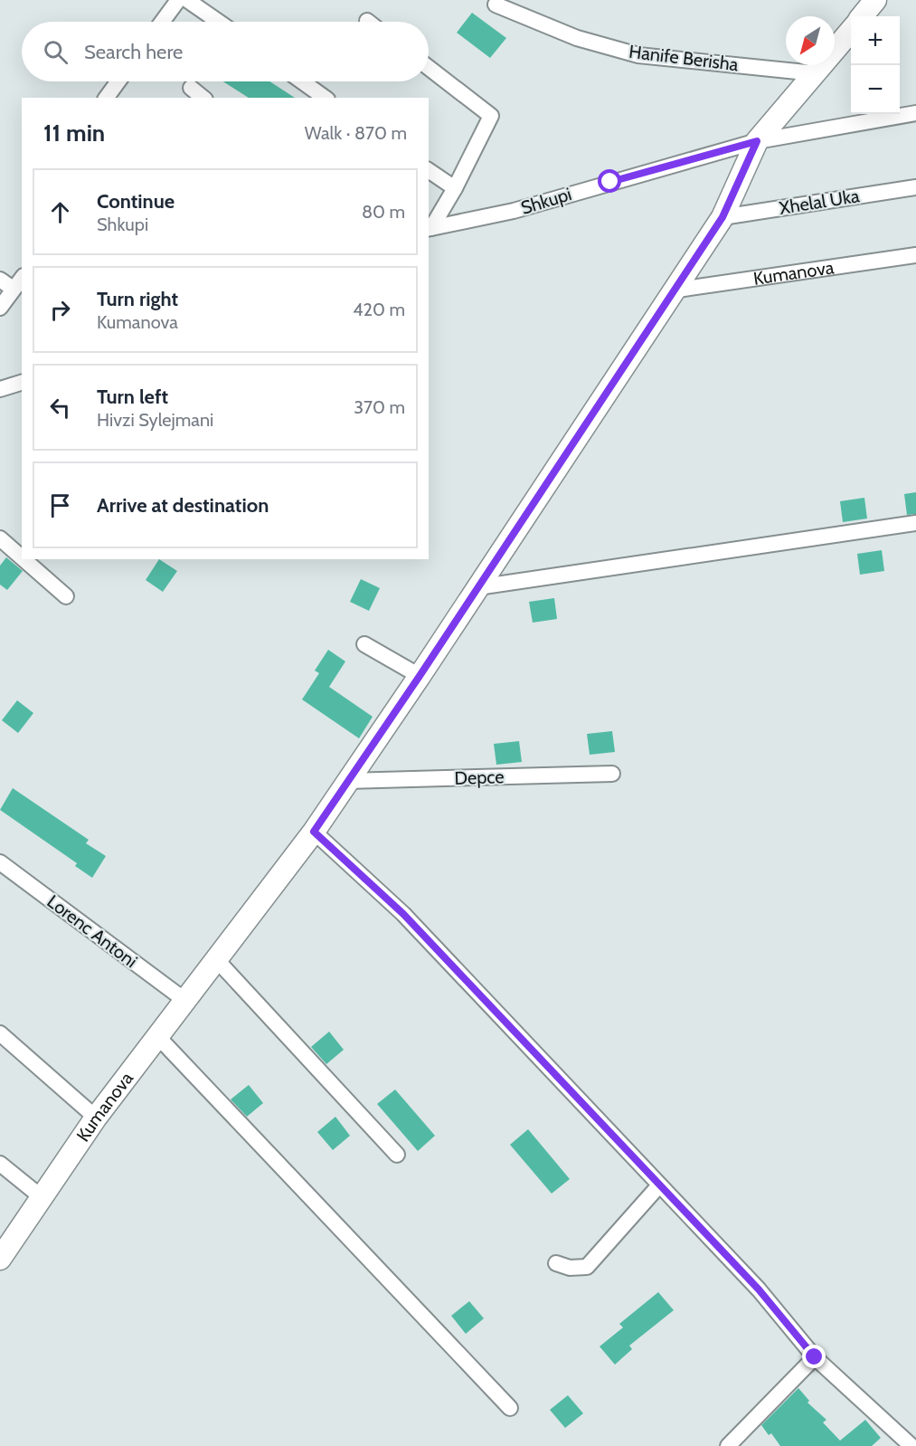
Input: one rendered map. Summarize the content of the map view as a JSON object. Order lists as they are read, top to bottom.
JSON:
{
  "streets": {
    "main road": ["Kumanova"],
    "street": [
      "Hanife Berisha",
      "Shkupi",
      "Xhelal Uka",
      "Depce",
      "Lorenc Antoni"
    ]
  },
  "crossings": [
    ["Hanife Berisha", "Kumanova"],
    ["Shkupi", "Kumanova"],
    ["Xhelal Uka", "Kumanova"],
    ["Kumanova", "Depce"],
    ["Kumanova", "Lorenc Antoni"]
  ],
  "north": "bottom left",
  "page": {
    "map_buttons": ["+", "−"],
    "search": "Search here",
    "heading": ["11 min", "Walk · 870 m"],
    "list": [
      ["Continue", "Shkupi", "80 m"],
      ["Turn right", "Kumanova", "420 m"],
      ["Turn left", "Hivzi Sylejmani", "370 m"],
      "Arrive at destination"
    ]
  }
}
